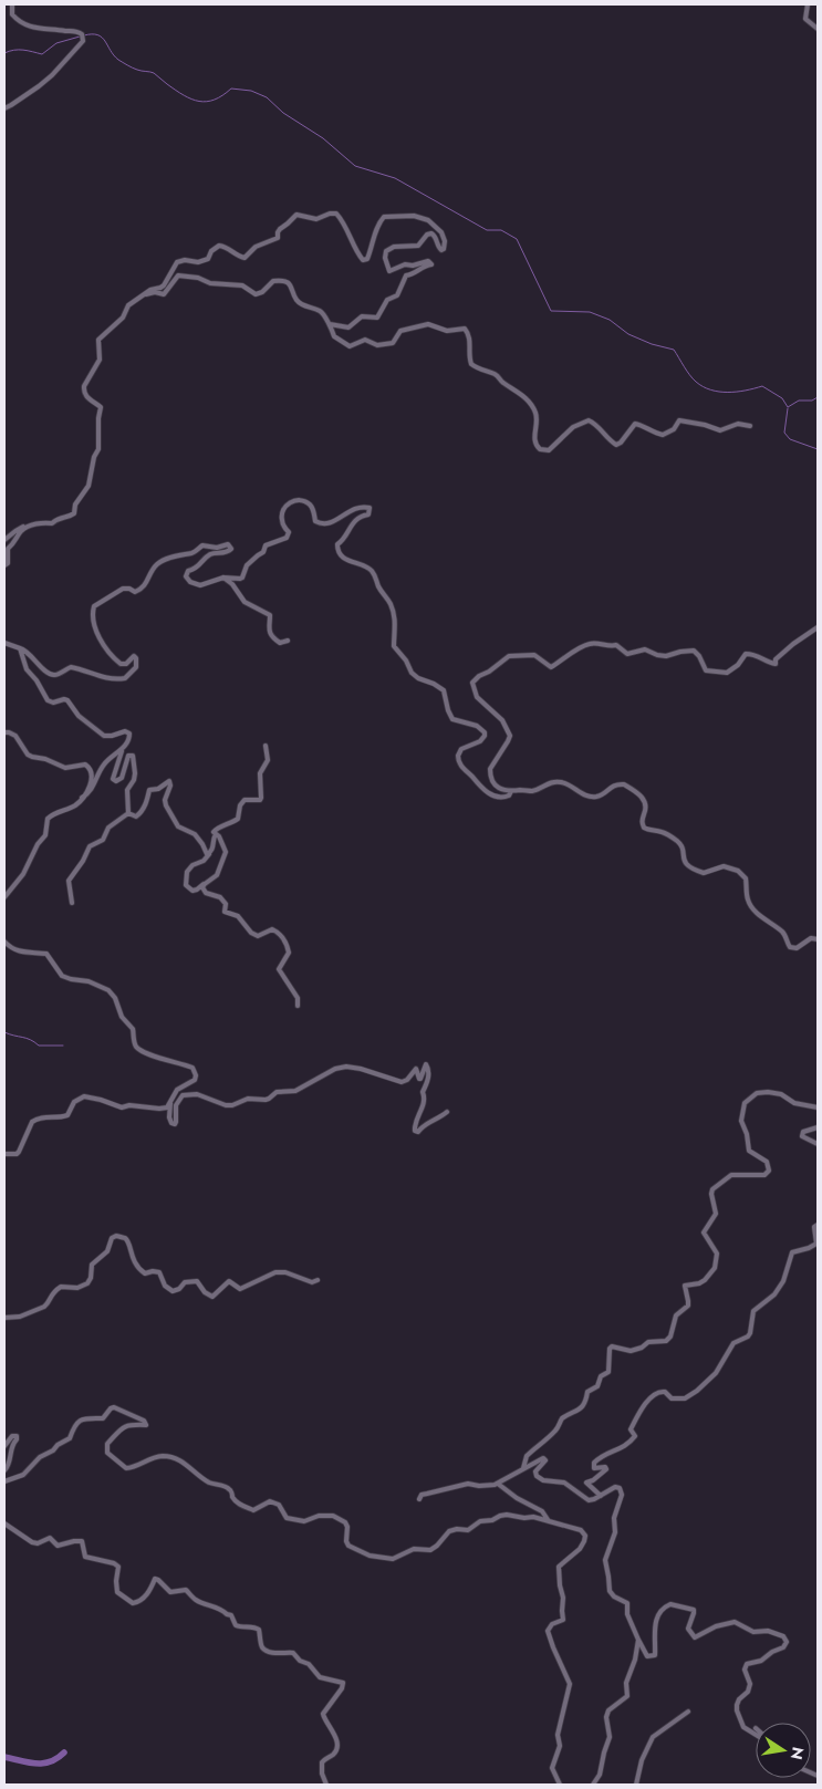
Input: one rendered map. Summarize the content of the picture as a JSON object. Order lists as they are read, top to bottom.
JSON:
{
  "north": "right"
}
